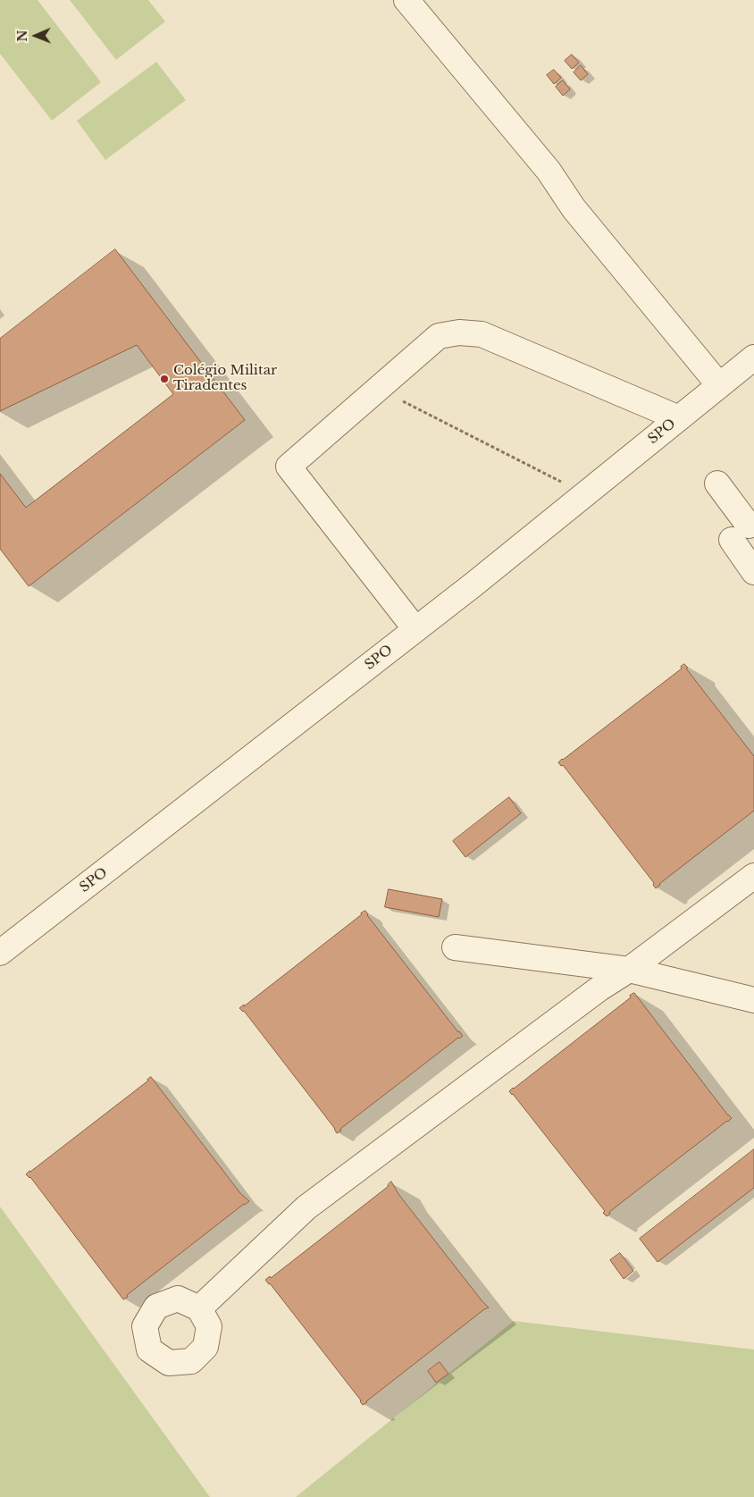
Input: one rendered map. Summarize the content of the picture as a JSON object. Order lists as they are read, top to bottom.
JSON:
{
  "streets": {
    "street": ["SPO"]
  },
  "places": ["Colégio Militar Tiradentes"],
  "north": "left"
}
